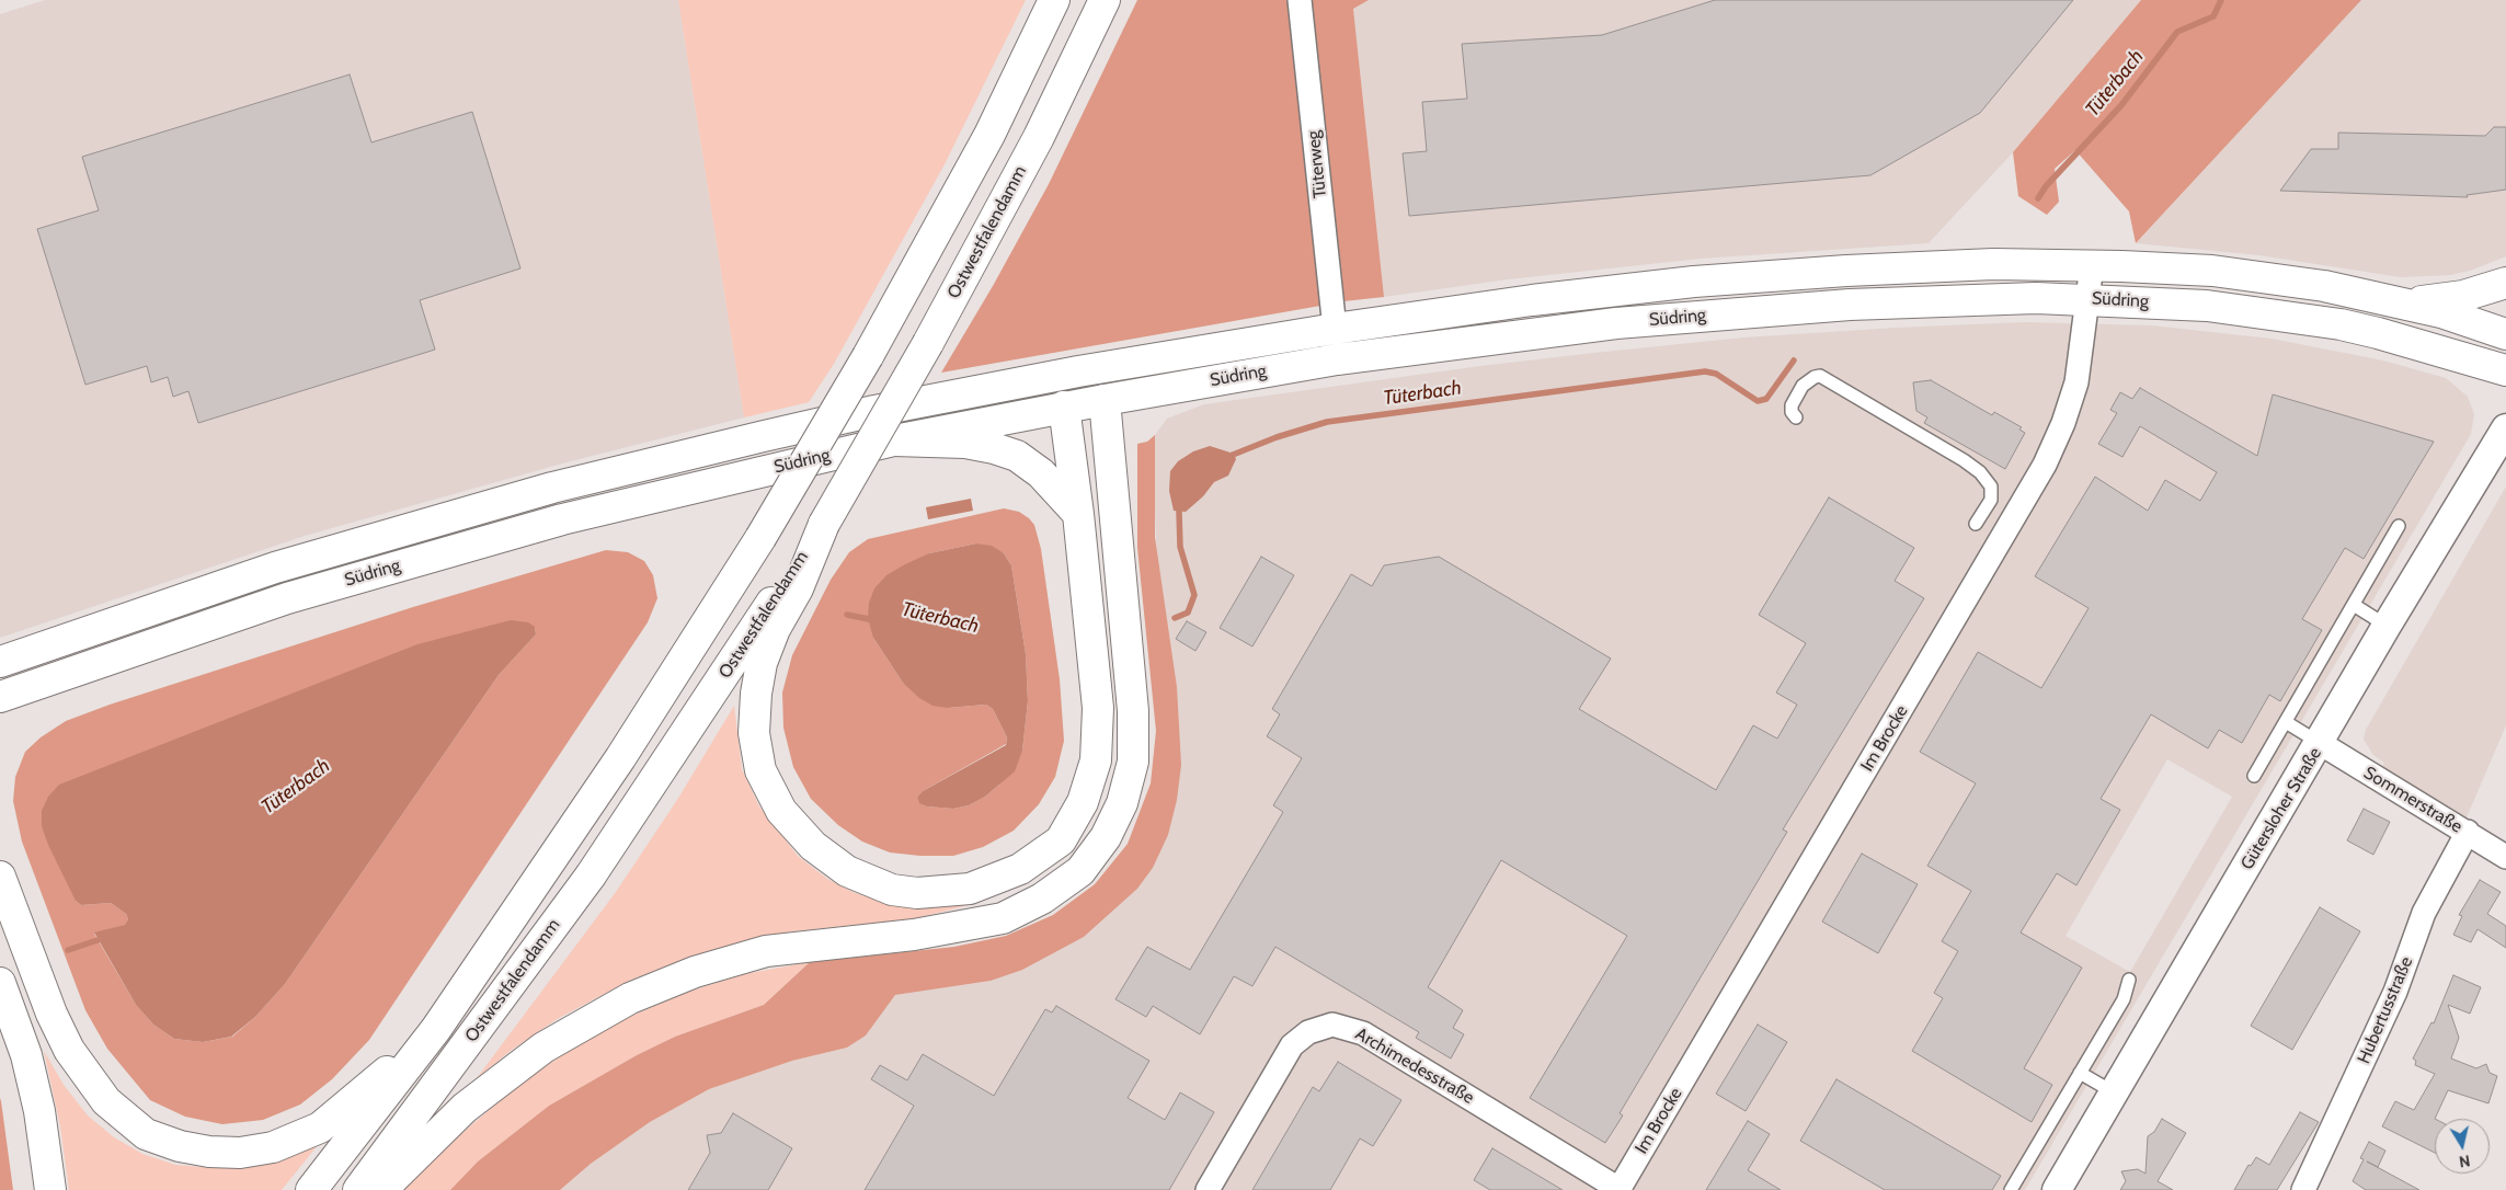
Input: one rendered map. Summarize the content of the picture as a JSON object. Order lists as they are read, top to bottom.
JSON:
{
  "streets": {
    "main road": ["Ostwestfalendamm", "Südring"],
    "street": [
      "Tüterweg",
      "Im Brocke",
      "Sommerstraße",
      "Gütersloher Straße",
      "Hubertusstraße",
      "Archimedesstraße"
    ]
  },
  "crossings": [
    ["Tüterweg", "Südring"],
    ["Südring", "Im Brocke"],
    ["Im Brocke", "Archimedesstraße"],
    ["Sommerstraße", "Gütersloher Straße"],
    ["Sommerstraße", "Hubertusstraße"]
  ],
  "water": ["Tüterbach"],
  "north": "bottom"
}
